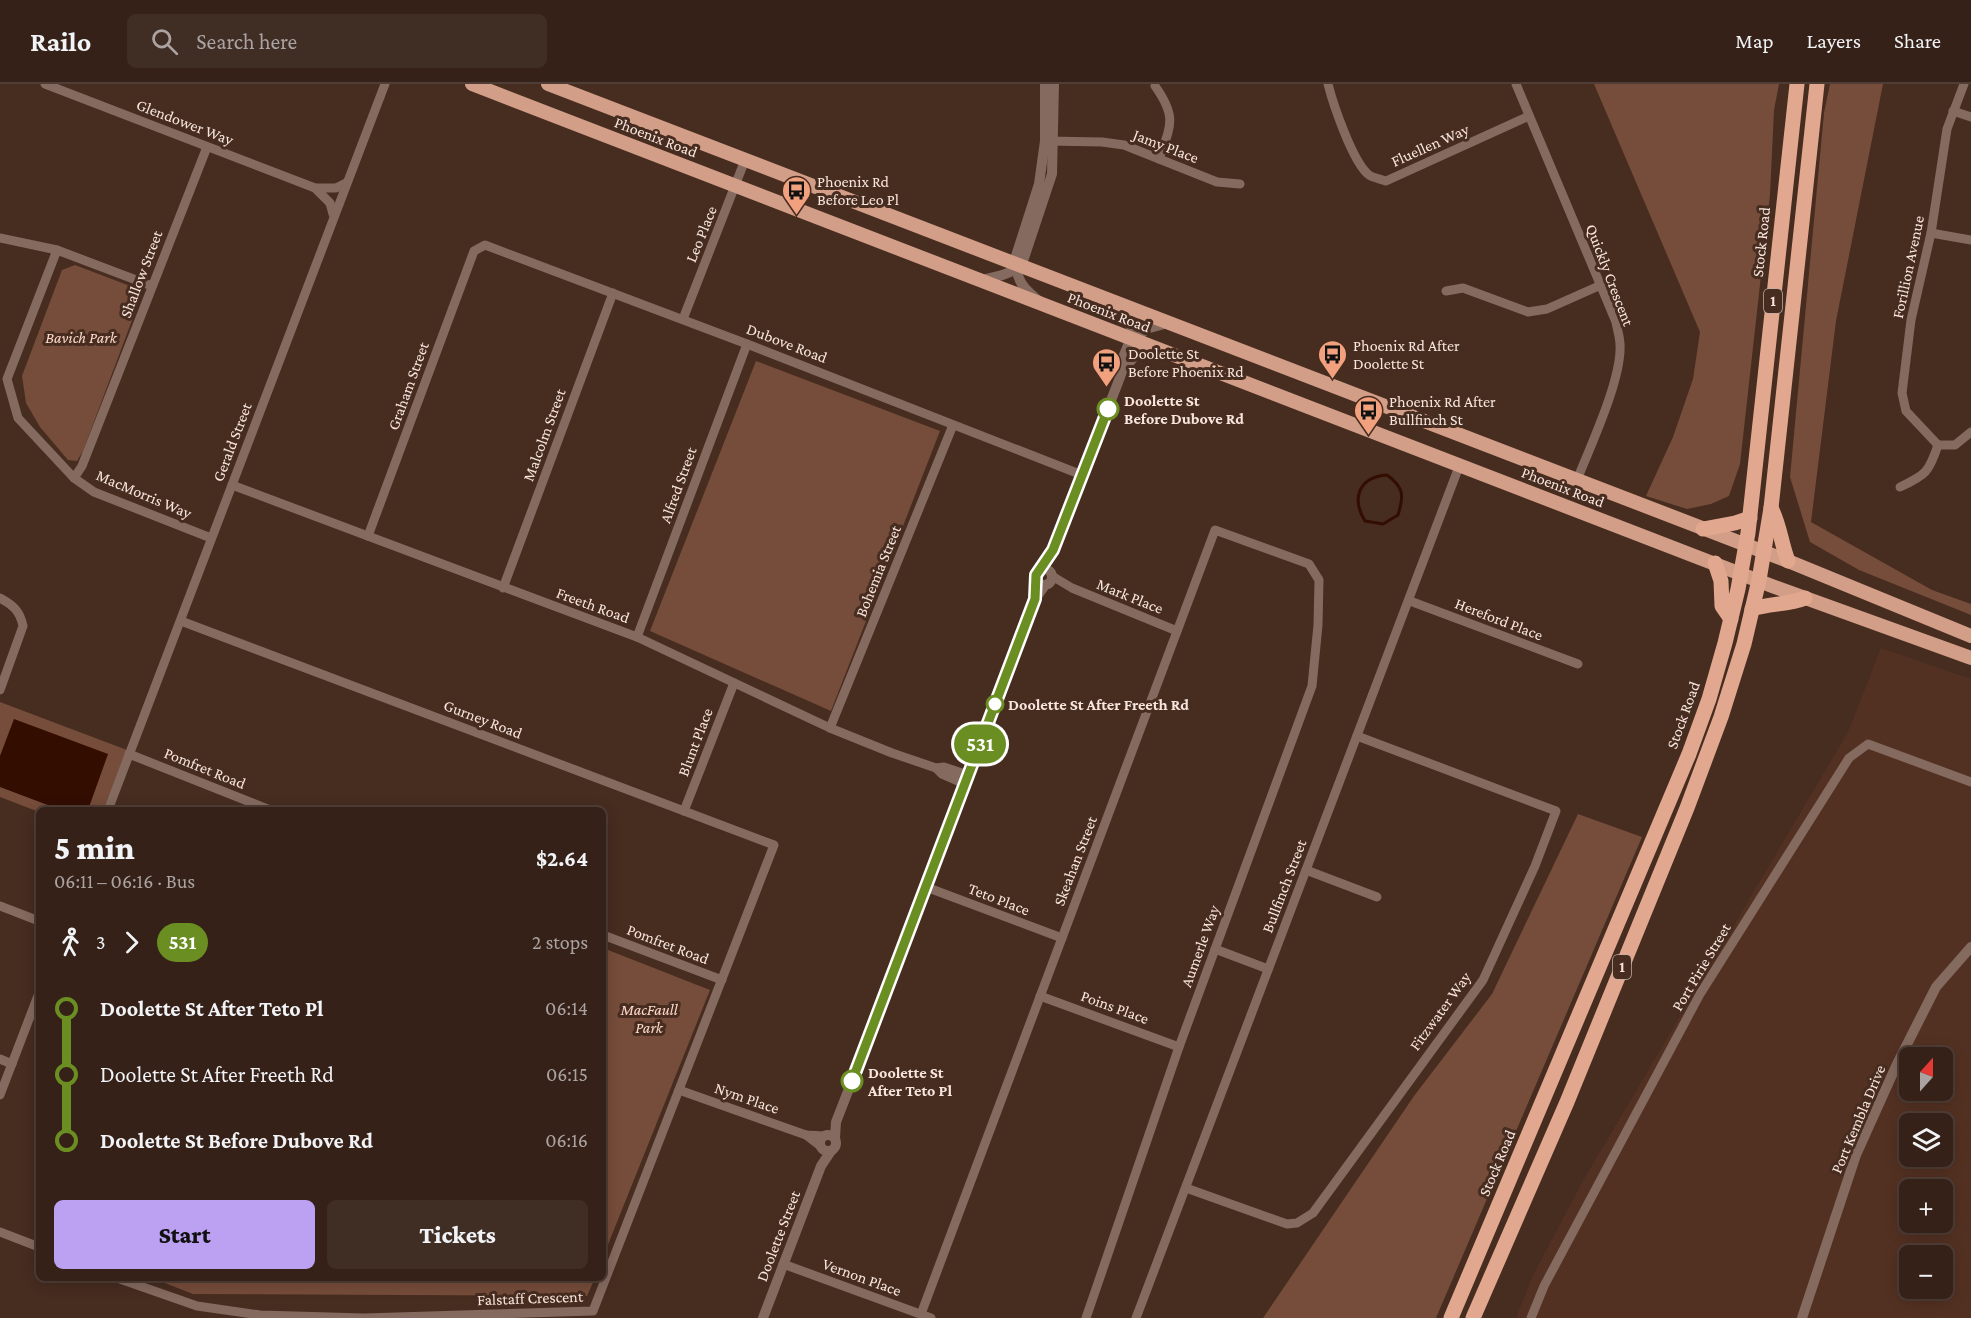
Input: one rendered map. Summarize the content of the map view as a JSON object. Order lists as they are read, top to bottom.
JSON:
{
  "streets": {
    "highway": ["Stock Road", "1"],
    "main road": ["Phoenix Road"],
    "street": [
      "Glendower Way",
      "Fluellen Way",
      "Jamy Place",
      "Leo Place",
      "Forillion Avenue",
      "Shallow Street",
      "Quickly Crescent",
      "Dubove Road",
      "Graham Street",
      "Malcolm Street",
      "Gerald Street",
      "Alfred Street",
      "MacMorris Way",
      "Bohemia Street",
      "Mark Place",
      "Freeth Road",
      "Hereford Place",
      "Gurney Road",
      "Blunt Place",
      "Pomfret Road",
      "Skeahan Street",
      "Bullfinch Street",
      "Teto Place",
      "Aumerle Way",
      "Port Pirie Street",
      "Poins Place",
      "Fitzwater Way",
      "Nym Place",
      "Port Kembla Drive",
      "Doolette Street",
      "Vernon Place",
      "Falstaff Crescent"
    ]
  },
  "crossings": [
    ["Glendower Way", "Shallow Street"],
    ["Glendower Way", "Gerald Street"],
    ["Phoenix Road", "Leo Place"],
    ["Phoenix Road", "Stock Road"],
    ["Phoenix Road", "Quickly Crescent"],
    ["Phoenix Road", "1"],
    ["Phoenix Road", "Bullfinch Street"],
    ["Phoenix Road", "Doolette Street"],
    ["Fluellen Way", "Quickly Crescent"],
    ["Leo Place", "Dubove Road"],
    ["Shallow Street", "MacMorris Way"],
    ["Dubove Road", "Graham Street"],
    ["Dubove Road", "Malcolm Street"],
    ["Dubove Road", "Alfred Street"],
    ["Dubove Road", "Bohemia Street"],
    ["Dubove Road", "Doolette Street"],
    ["Graham Street", "Freeth Road"],
    ["Malcolm Street", "Freeth Road"],
    ["Gerald Street", "MacMorris Way"],
    ["Gerald Street", "Freeth Road"],
    ["Gerald Street", "Gurney Road"],
    ["Gerald Street", "Pomfret Road"],
    ["Alfred Street", "Freeth Road"],
    ["Bohemia Street", "Freeth Road"],
    ["Mark Place", "Skeahan Street"],
    ["Mark Place", "Doolette Street"],
    ["Freeth Road", "Blunt Place"],
    ["Freeth Road", "Doolette Street"],
    ["Hereford Place", "Bullfinch Street"],
    ["Gurney Road", "Blunt Place"],
    ["Gurney Road", "Falstaff Crescent"],
    ["Pomfret Road", "Falstaff Crescent"],
    ["Skeahan Street", "Teto Place"],
    ["Skeahan Street", "Aumerle Way"],
    ["Skeahan Street", "Poins Place"],
    ["Skeahan Street", "Vernon Place"],
    ["Bullfinch Street", "Fitzwater Way"],
    ["Teto Place", "Doolette Street"],
    ["Aumerle Way", "Poins Place"],
    ["Nym Place", "Doolette Street"],
    ["Nym Place", "Falstaff Crescent"],
    ["Doolette Street", "Vernon Place"]
  ],
  "parks": ["Bavich Park", "MacFaull Park"],
  "places": {
    "bus stop": [
      "Phoenix Rd Before Leo Pl",
      "Phoenix Rd After Doolette St",
      "Doolette St Before Phoenix Rd",
      "Phoenix Rd After Bullfinch St"
    ],
    "other": ["Doolette St Before Dubove Rd", "Doolette St After Freeth Rd", "Doolette St After Teto Pl"]
  },
  "lines": ["bus line 531"],
  "north": "top",
  "page": {
    "header": "Railo",
    "search": "Search here",
    "nav": ["Map", "Layers", "Share"],
    "on_map": "531",
    "heading": ["5 min", "06:11 – 06:16 · Bus", "$2.64"],
    "legs": ["3", "531", "2 stops"],
    "list": [
      {
        "name": "Doolette St After Teto Pl",
        "value": "06:14"
      },
      {
        "name": "Doolette St After Freeth Rd",
        "value": "06:15"
      },
      {
        "name": "Doolette St Before Dubove Rd",
        "value": "06:16"
      }
    ],
    "map_buttons": ["+", "−"],
    "buttons": ["Start", "Tickets"]
  }
}
